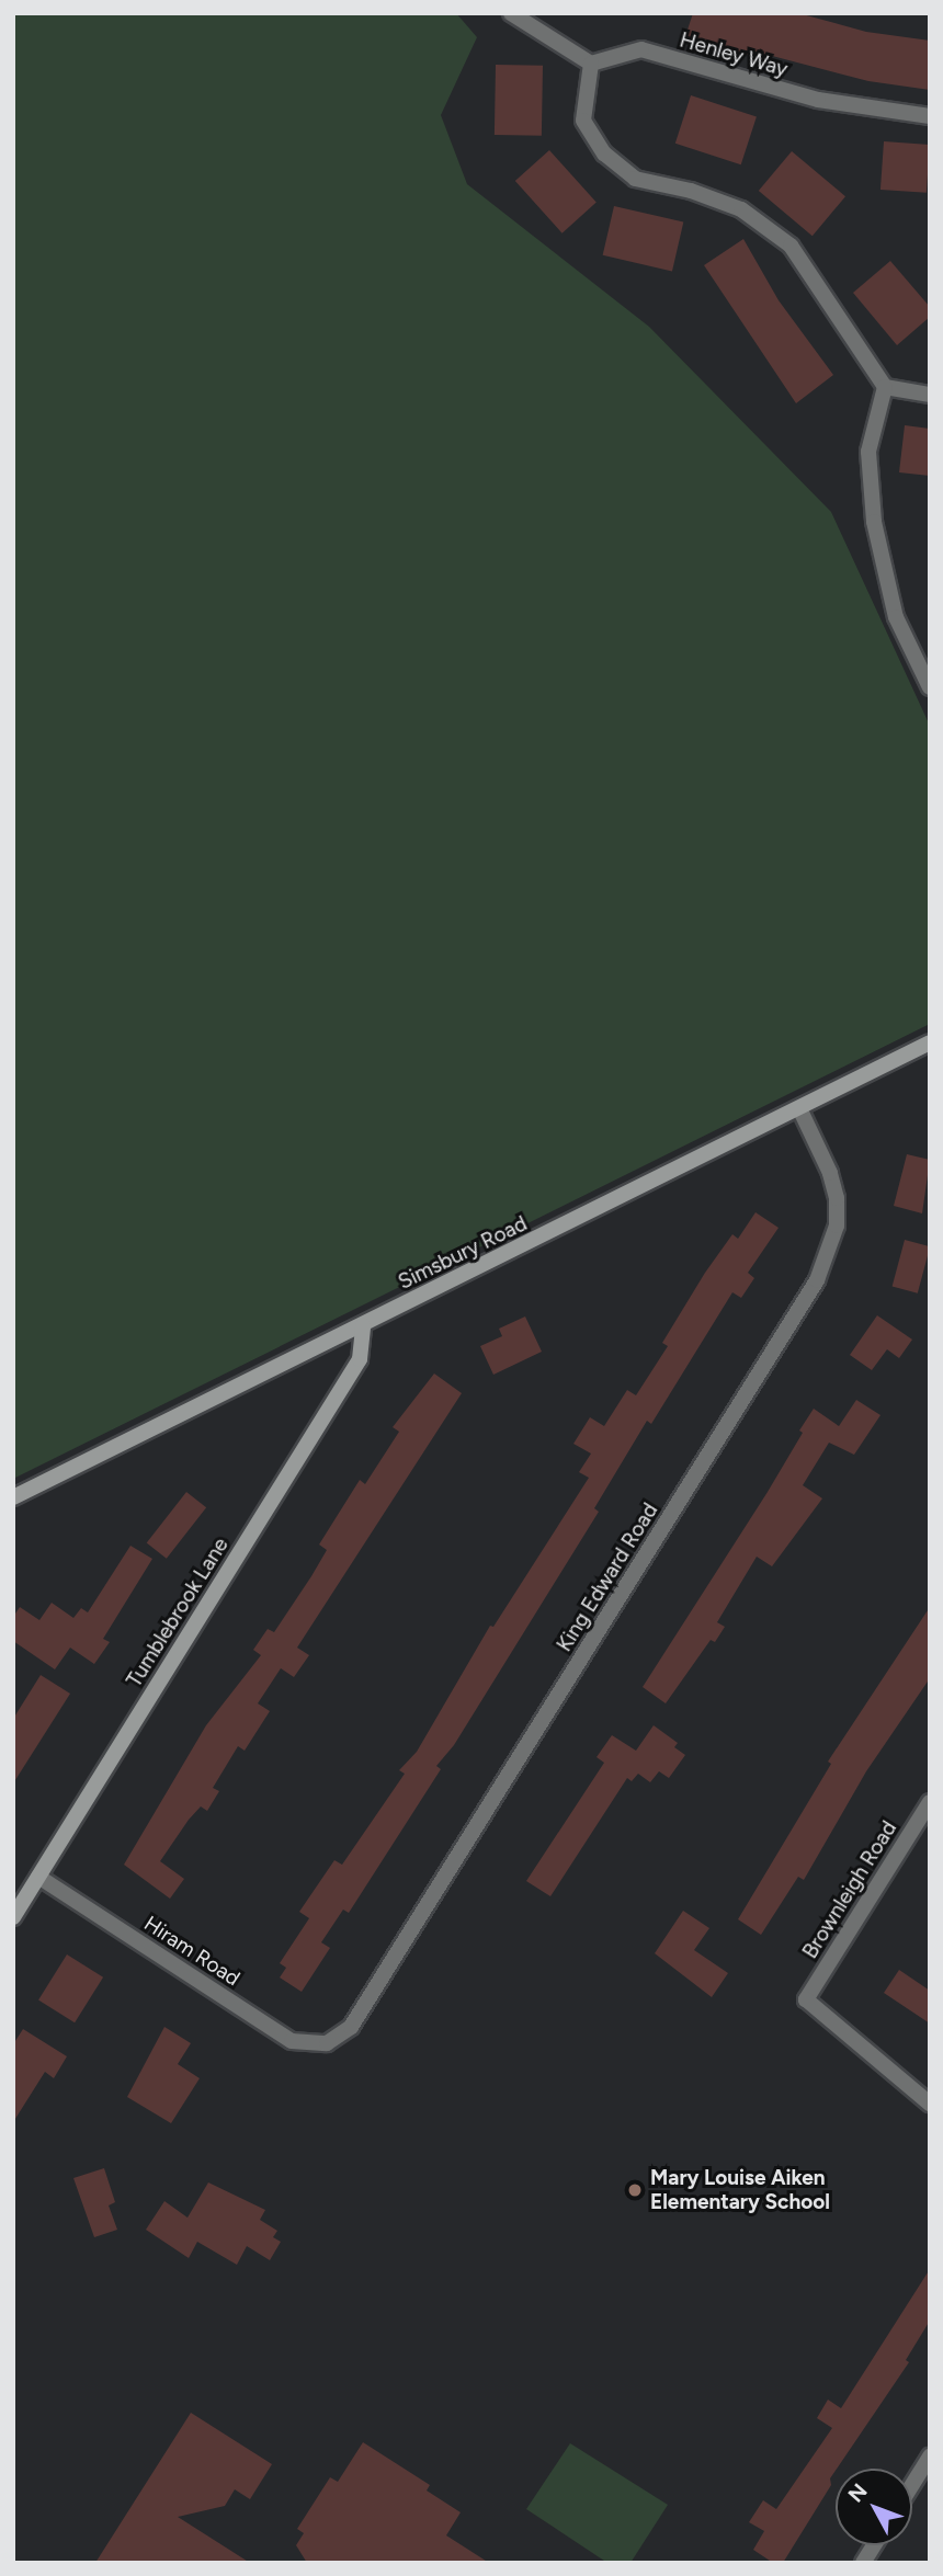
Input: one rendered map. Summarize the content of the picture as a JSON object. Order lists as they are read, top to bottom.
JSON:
{
  "streets": {
    "main road": ["Simsbury Road", "Tumblebrook Lane"],
    "street": [
      "Henley Way",
      "King Edward Road",
      "Brownleigh Road",
      "Hiram Road"
    ]
  },
  "crossings": [
    ["Simsbury Road", "King Edward Road"],
    ["Simsbury Road", "Tumblebrook Lane"],
    ["King Edward Road", "Hiram Road"],
    ["Tumblebrook Lane", "Hiram Road"]
  ],
  "places": ["Mary Louise Aiken Elementary School"],
  "north": "top left"
}
